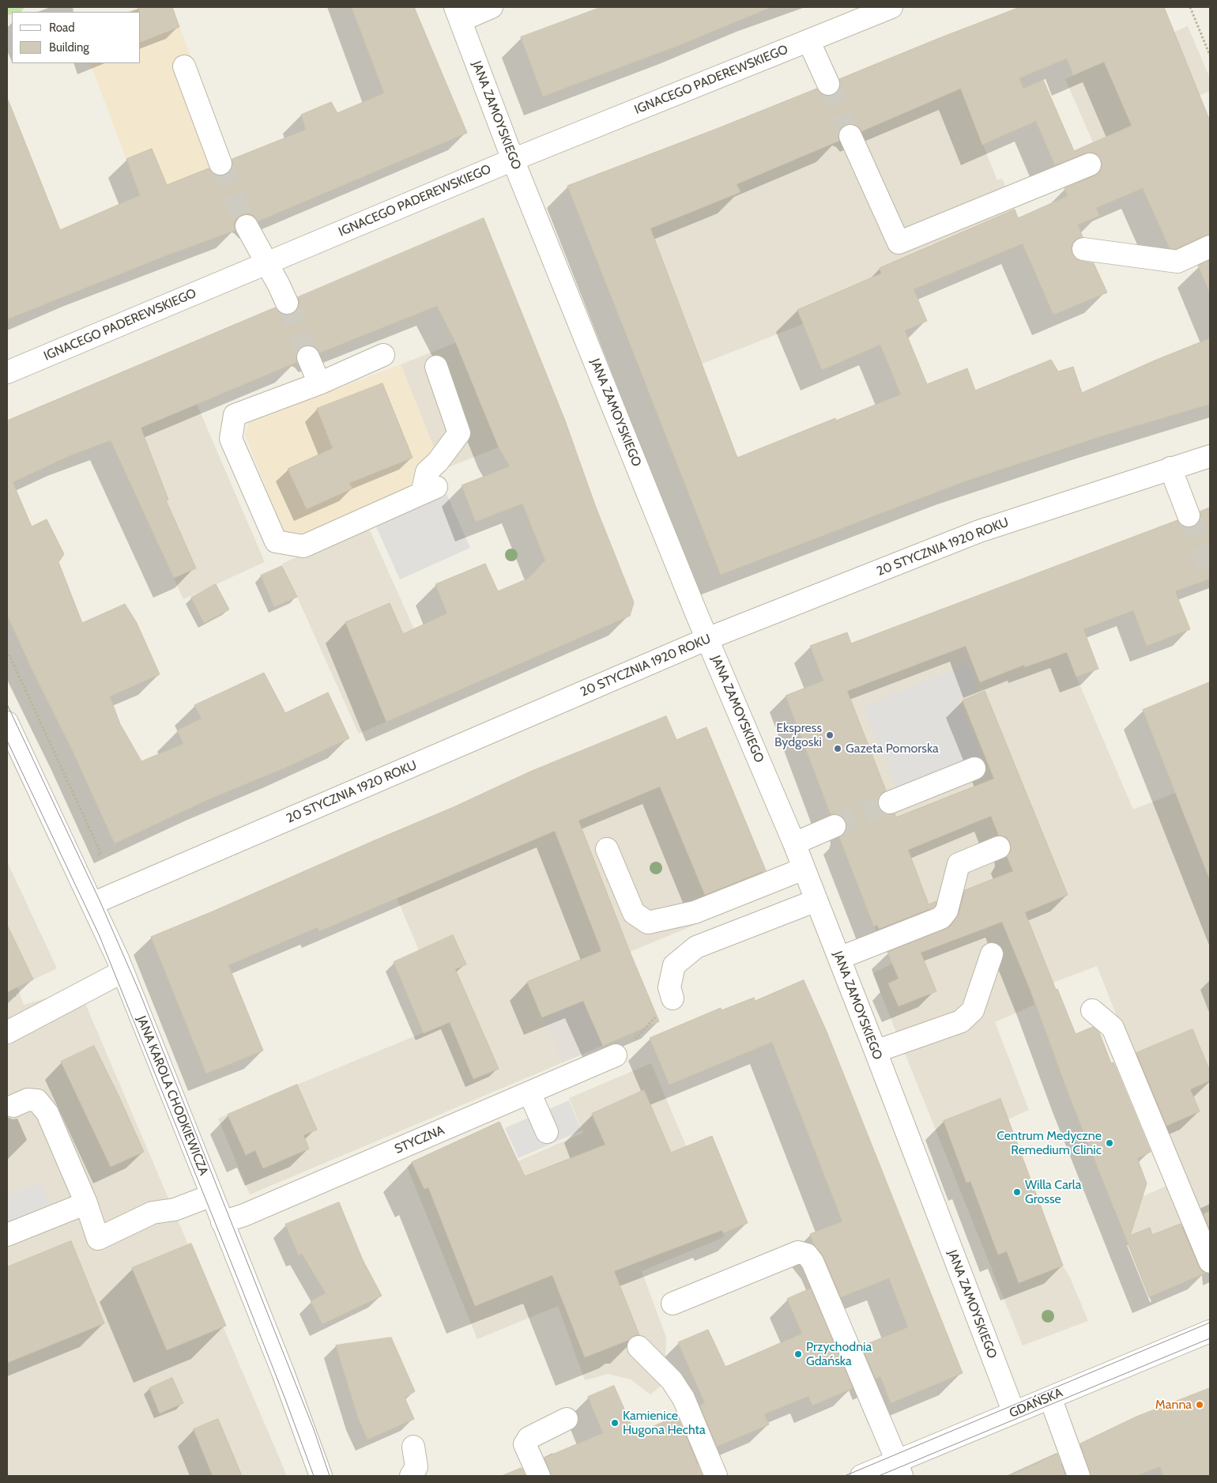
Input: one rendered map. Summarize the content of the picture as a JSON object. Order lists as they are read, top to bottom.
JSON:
{
  "streets": {
    "street": [
      "IGNACEGO PADEREWSKIEGO",
      "JANA ZAMOYSKIEGO",
      "20 STYCZNIA 1920 ROKU",
      "JANA KAROLA CHODKIEWICZA",
      "STYCZNA",
      "GDAŃSKA"
    ]
  },
  "crossings": [
    ["IGNACEGO PADEREWSKIEGO", "JANA ZAMOYSKIEGO"],
    ["JANA ZAMOYSKIEGO", "20 STYCZNIA 1920 ROKU"],
    ["JANA ZAMOYSKIEGO", "GDAŃSKA"],
    ["20 STYCZNIA 1920 ROKU", "JANA KAROLA CHODKIEWICZA"],
    ["JANA KAROLA CHODKIEWICZA", "STYCZNA"]
  ],
  "places": [
    "Ekspress Bydgoski",
    "Gazeta Pomorska",
    "Centrum Medyczne Remedium Clinic",
    "Willa Carla Grosse",
    "Przychodnia Gdańska",
    "Manna",
    "Kamienice Hugona Hechta"
  ],
  "legend": ["Road", "Building"]
}
